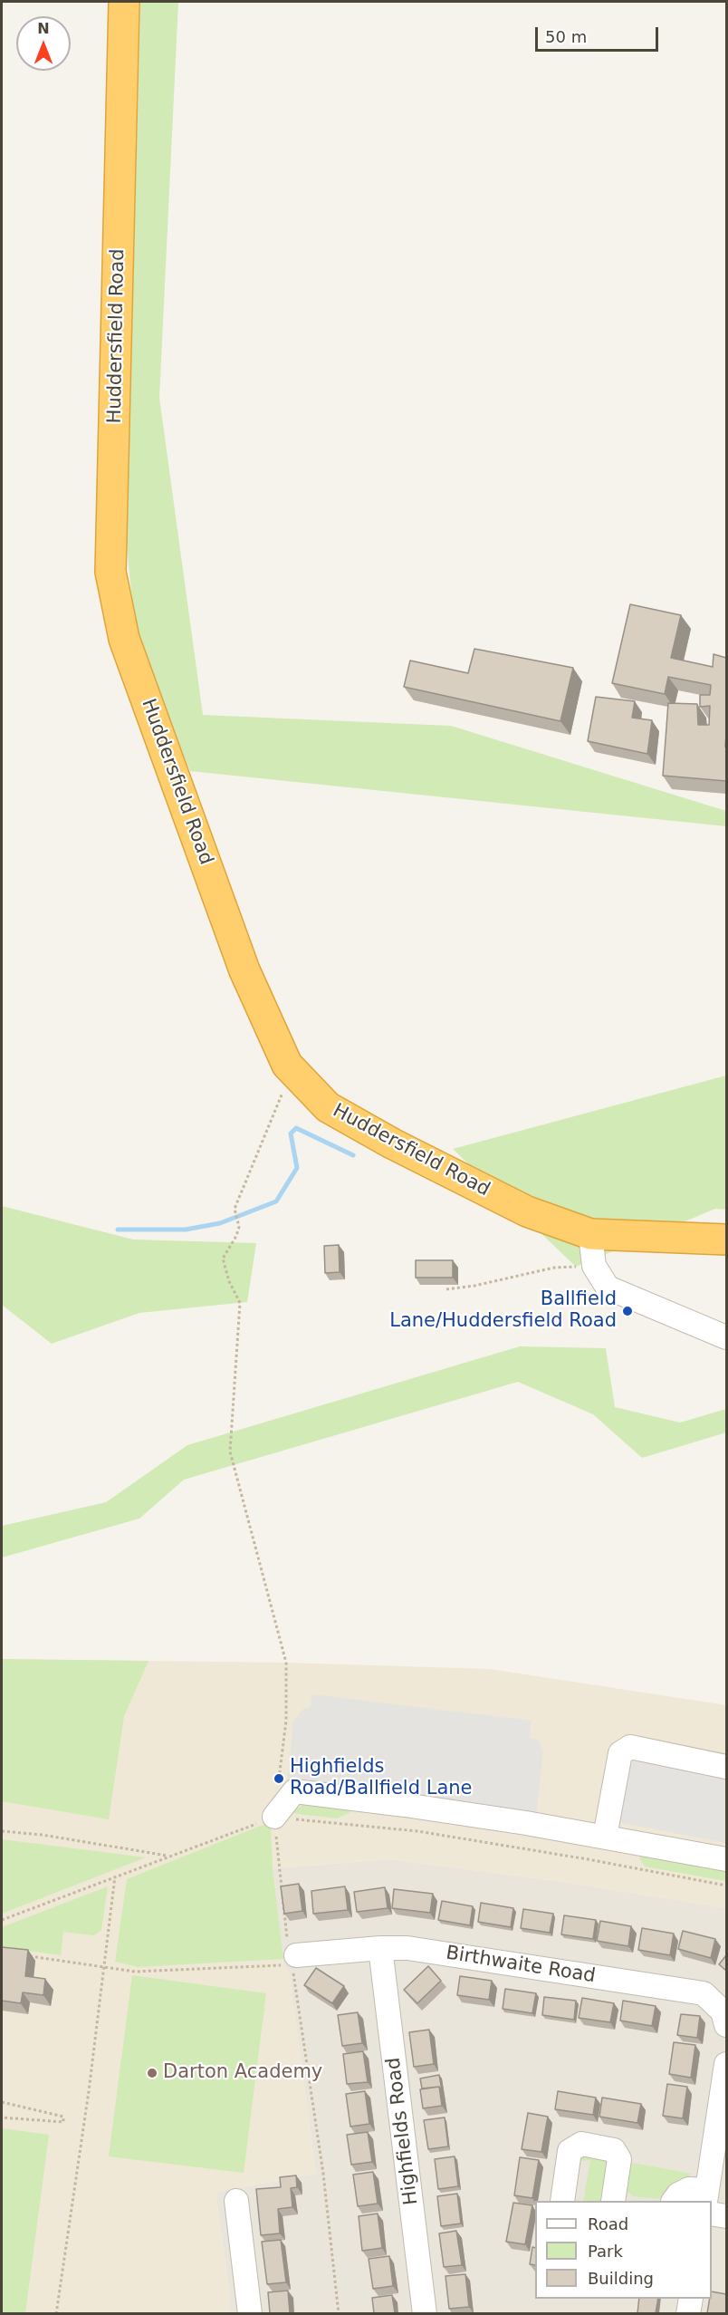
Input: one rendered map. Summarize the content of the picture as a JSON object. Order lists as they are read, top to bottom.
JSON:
{
  "streets": {
    "highway": ["Huddersfield Road"],
    "street": ["Birthwaite Road", "Highfields Road"]
  },
  "crossings": [
    ["Birthwaite Road", "Highfields Road"]
  ],
  "places": ["Ballfield Lane/Huddersfield Road", "Highfields Road/Ballfield Lane", "Darton Academy"],
  "legend": ["Road", "Park", "Building"],
  "scale_bar": "50 m",
  "north": "top"
}
